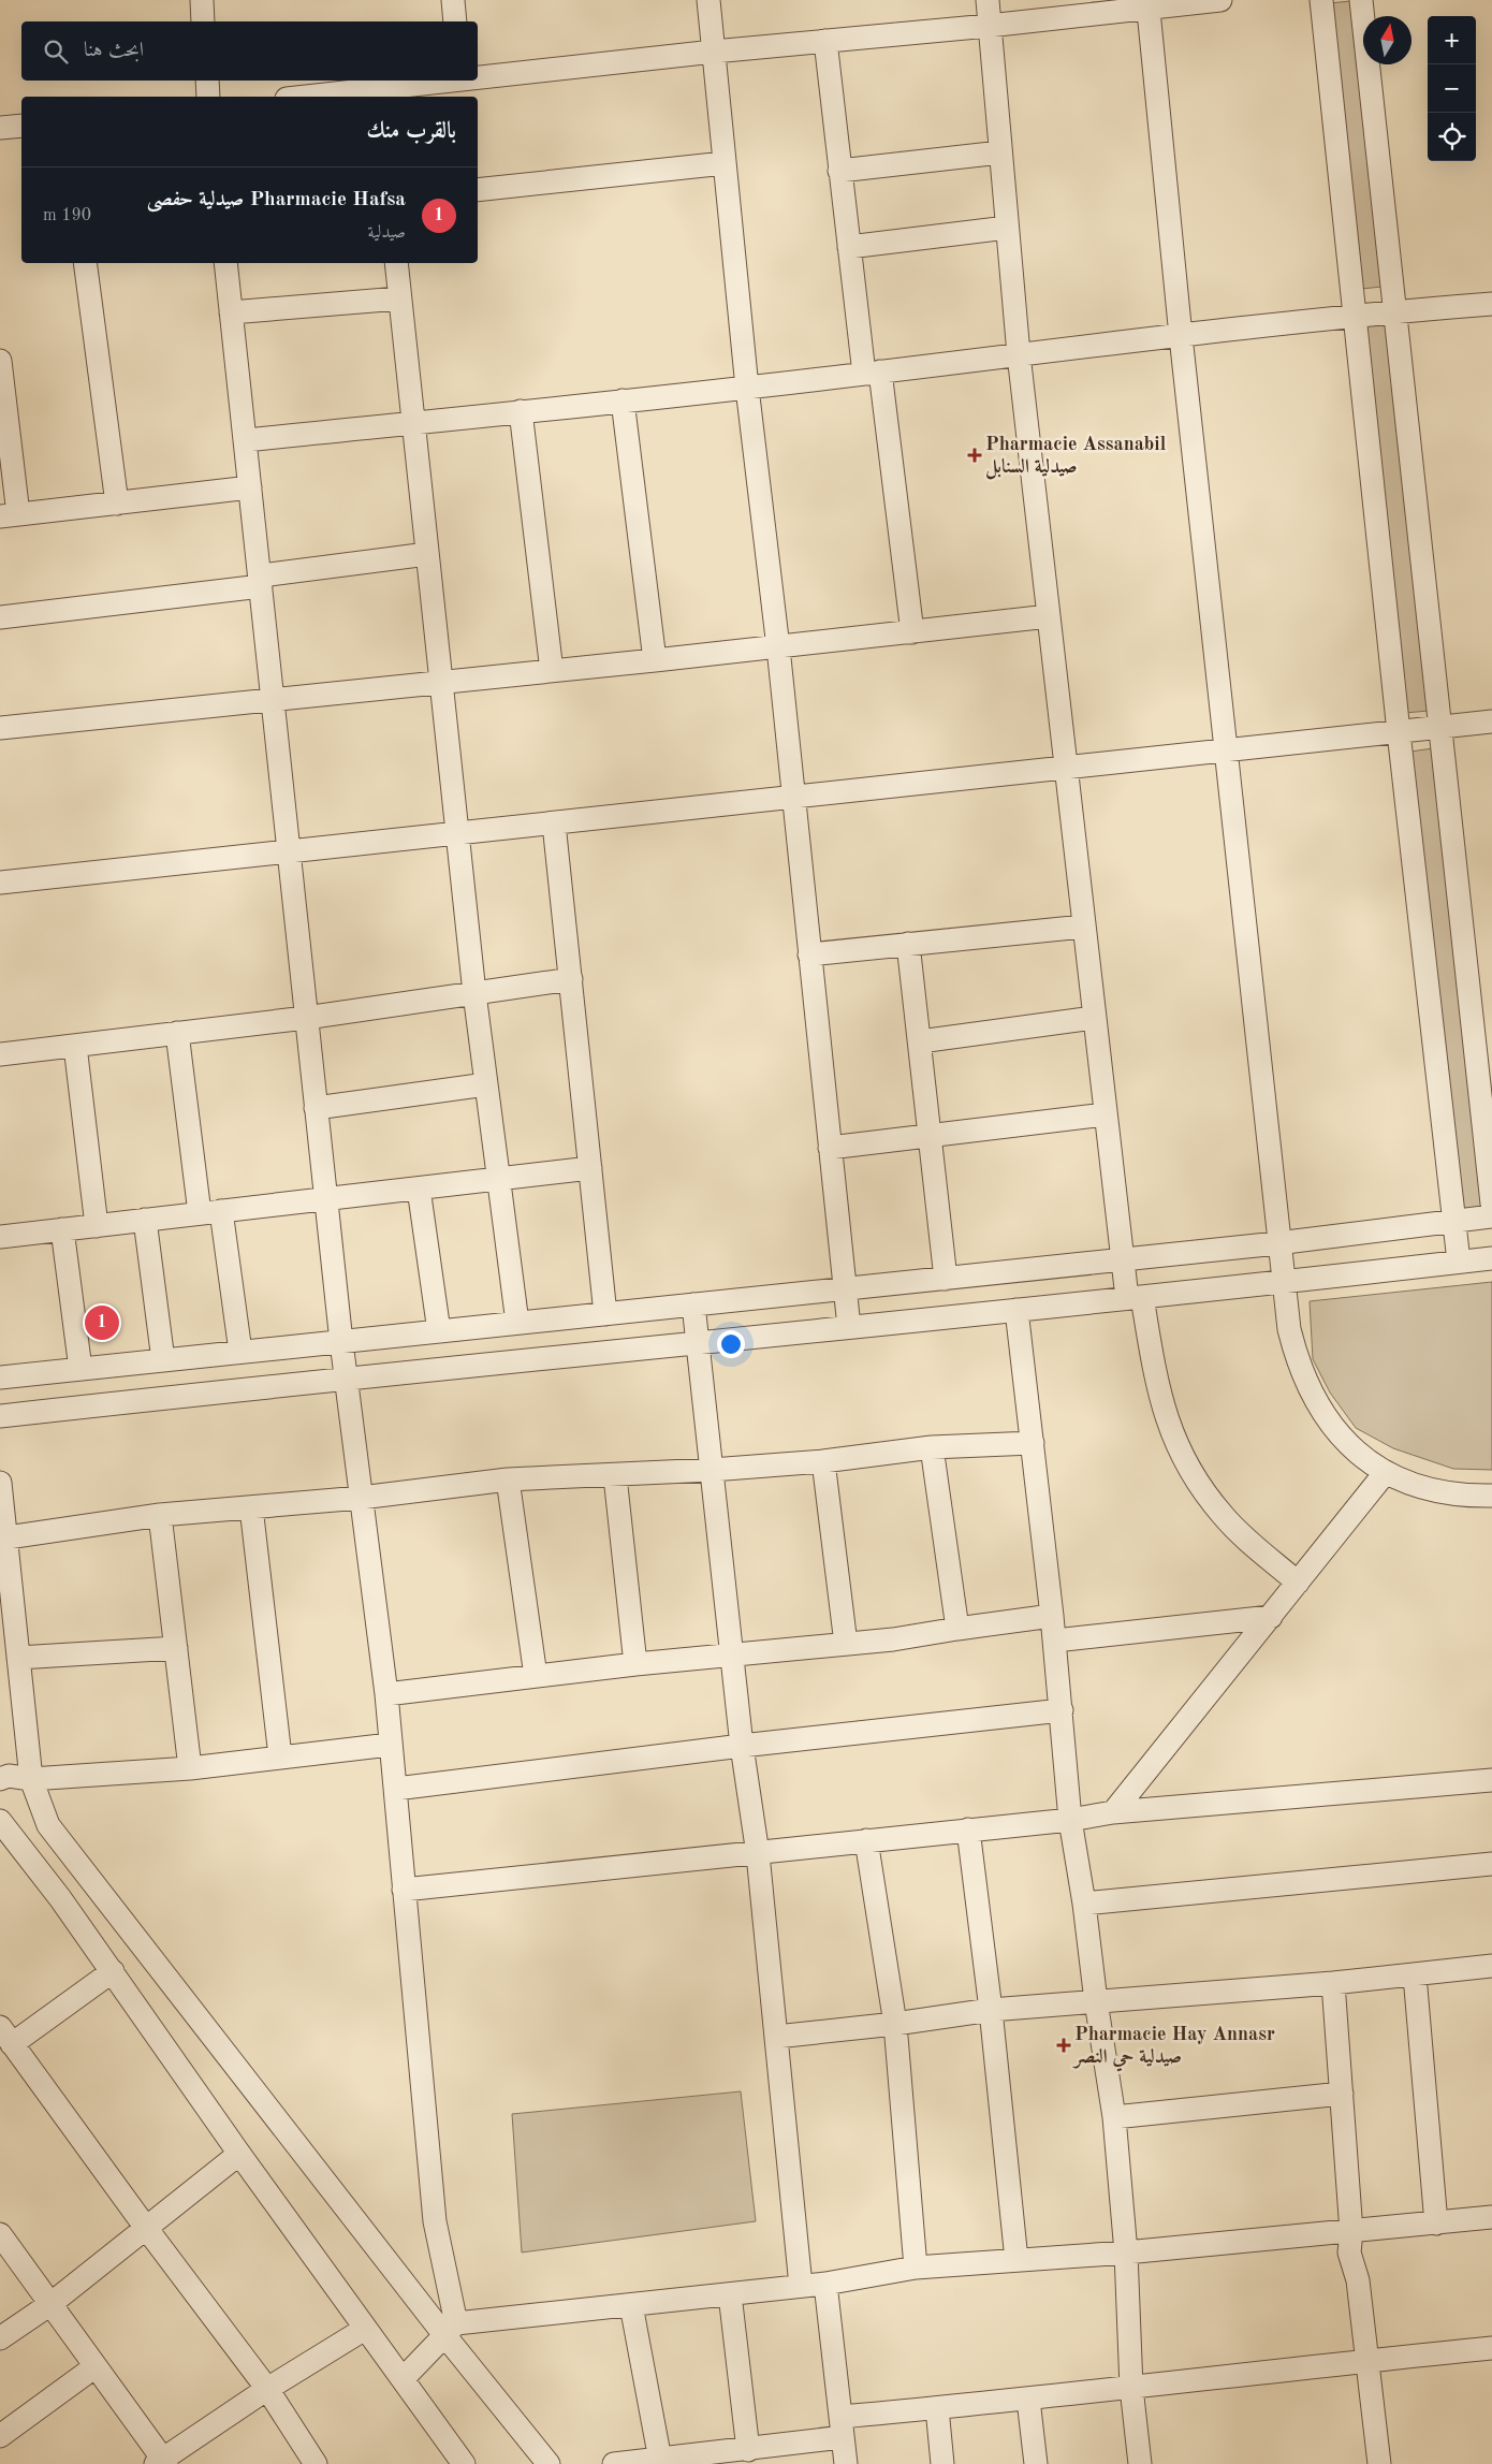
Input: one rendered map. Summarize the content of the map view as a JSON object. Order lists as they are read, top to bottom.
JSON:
{
  "places": {
    "health": ["Pharmacie Assanabil صيدلية السنابل", "Pharmacie Hay Annasr صيدلية حي النصر"]
  },
  "north": "top",
  "page": {
    "map_buttons": ["+", "−"],
    "search": "ابحث هنا",
    "heading": "بالقرب منك",
    "list": [
      {
        "mark": "1",
        "name": "Pharmacie Hafsa صيدلية حفصى",
        "note": "صيدلية",
        "value": "190 m"
      }
    ],
    "pins": "1"
  }
}
